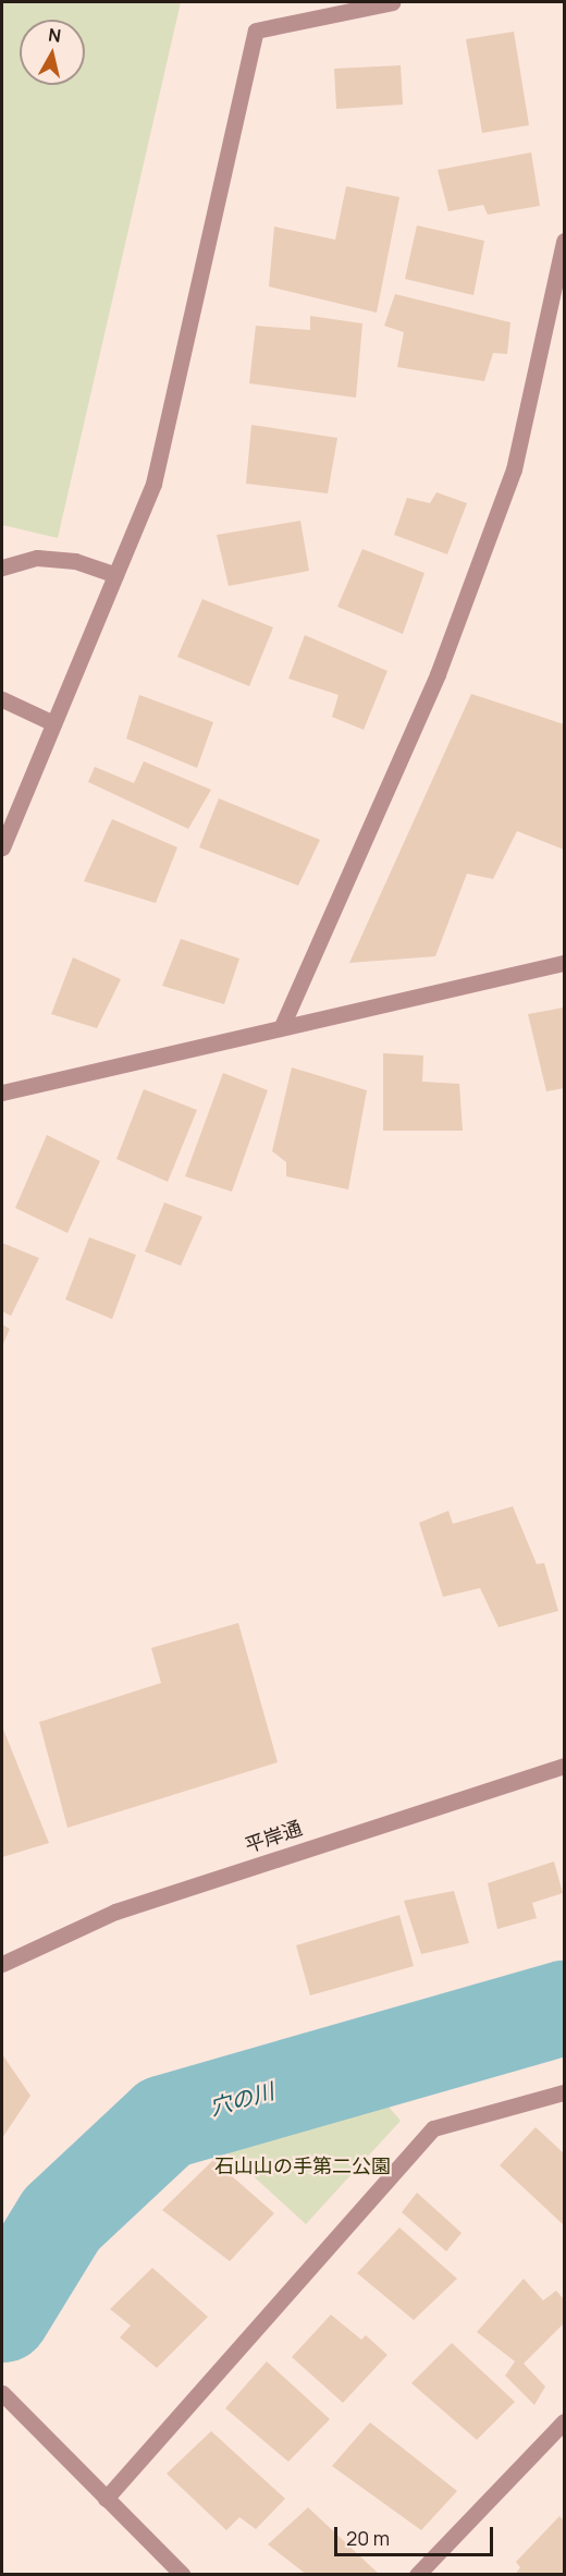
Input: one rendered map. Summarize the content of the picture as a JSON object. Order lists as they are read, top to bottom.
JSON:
{
  "streets": {
    "street": ["平岸通"]
  },
  "water": ["穴の川"],
  "parks": ["石山山の手第二公園"],
  "scale_bar": "20 m",
  "north": "top"
}
